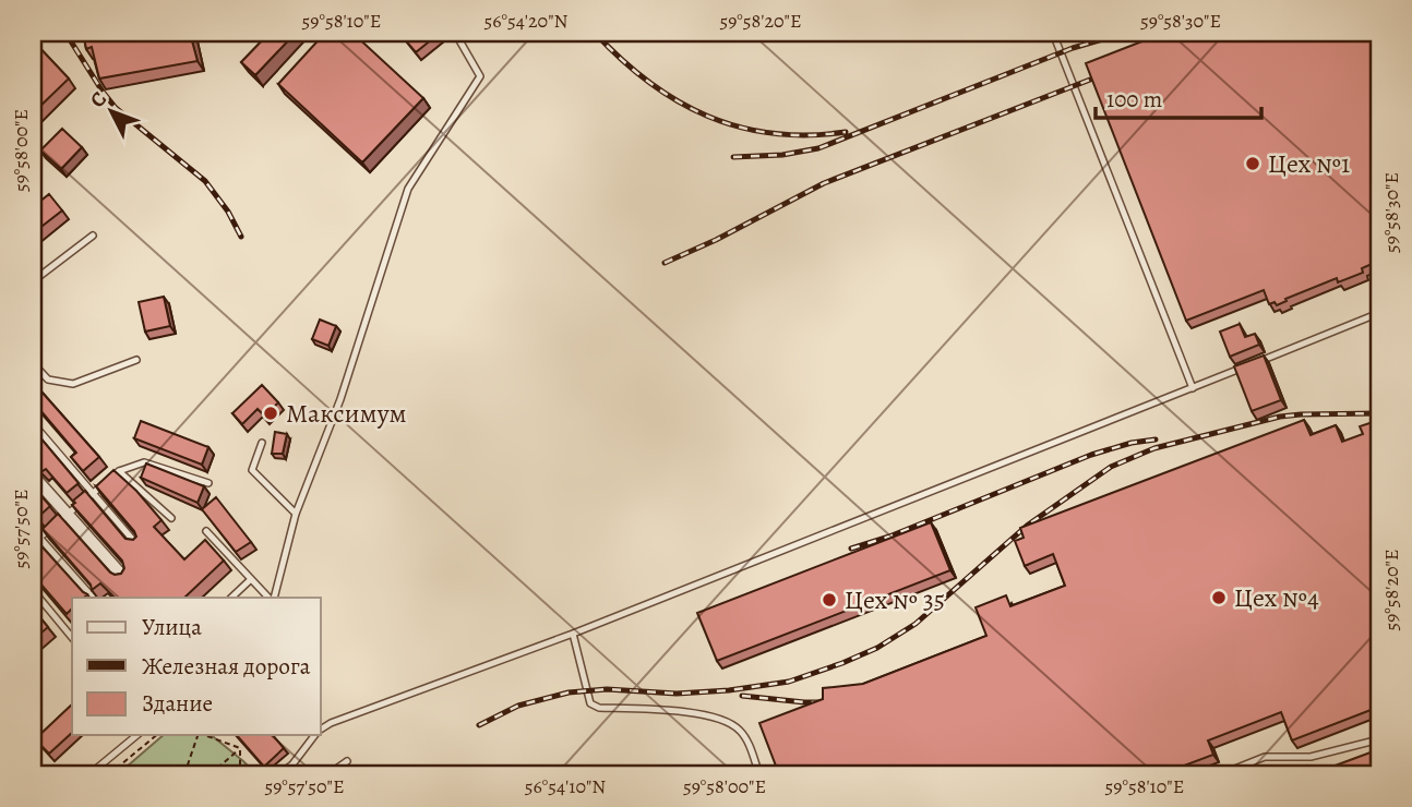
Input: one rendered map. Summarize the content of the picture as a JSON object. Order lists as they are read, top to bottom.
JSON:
{
  "places": [
    "Цех №1",
    "Максимум",
    "Цех №4",
    "Цех № 35"
  ],
  "legend": ["Улица", "Железная дорога", "Здание"],
  "scale_bar": "100 m",
  "north": "top left",
  "coordinates": [
    "59°58'10\"E",
    "56°54'20\"N",
    "59°58'20\"E",
    "59°58'30\"E",
    "59°58'00\"E",
    "59°57'50\"E",
    "56°54'10\"N"
  ]
}
